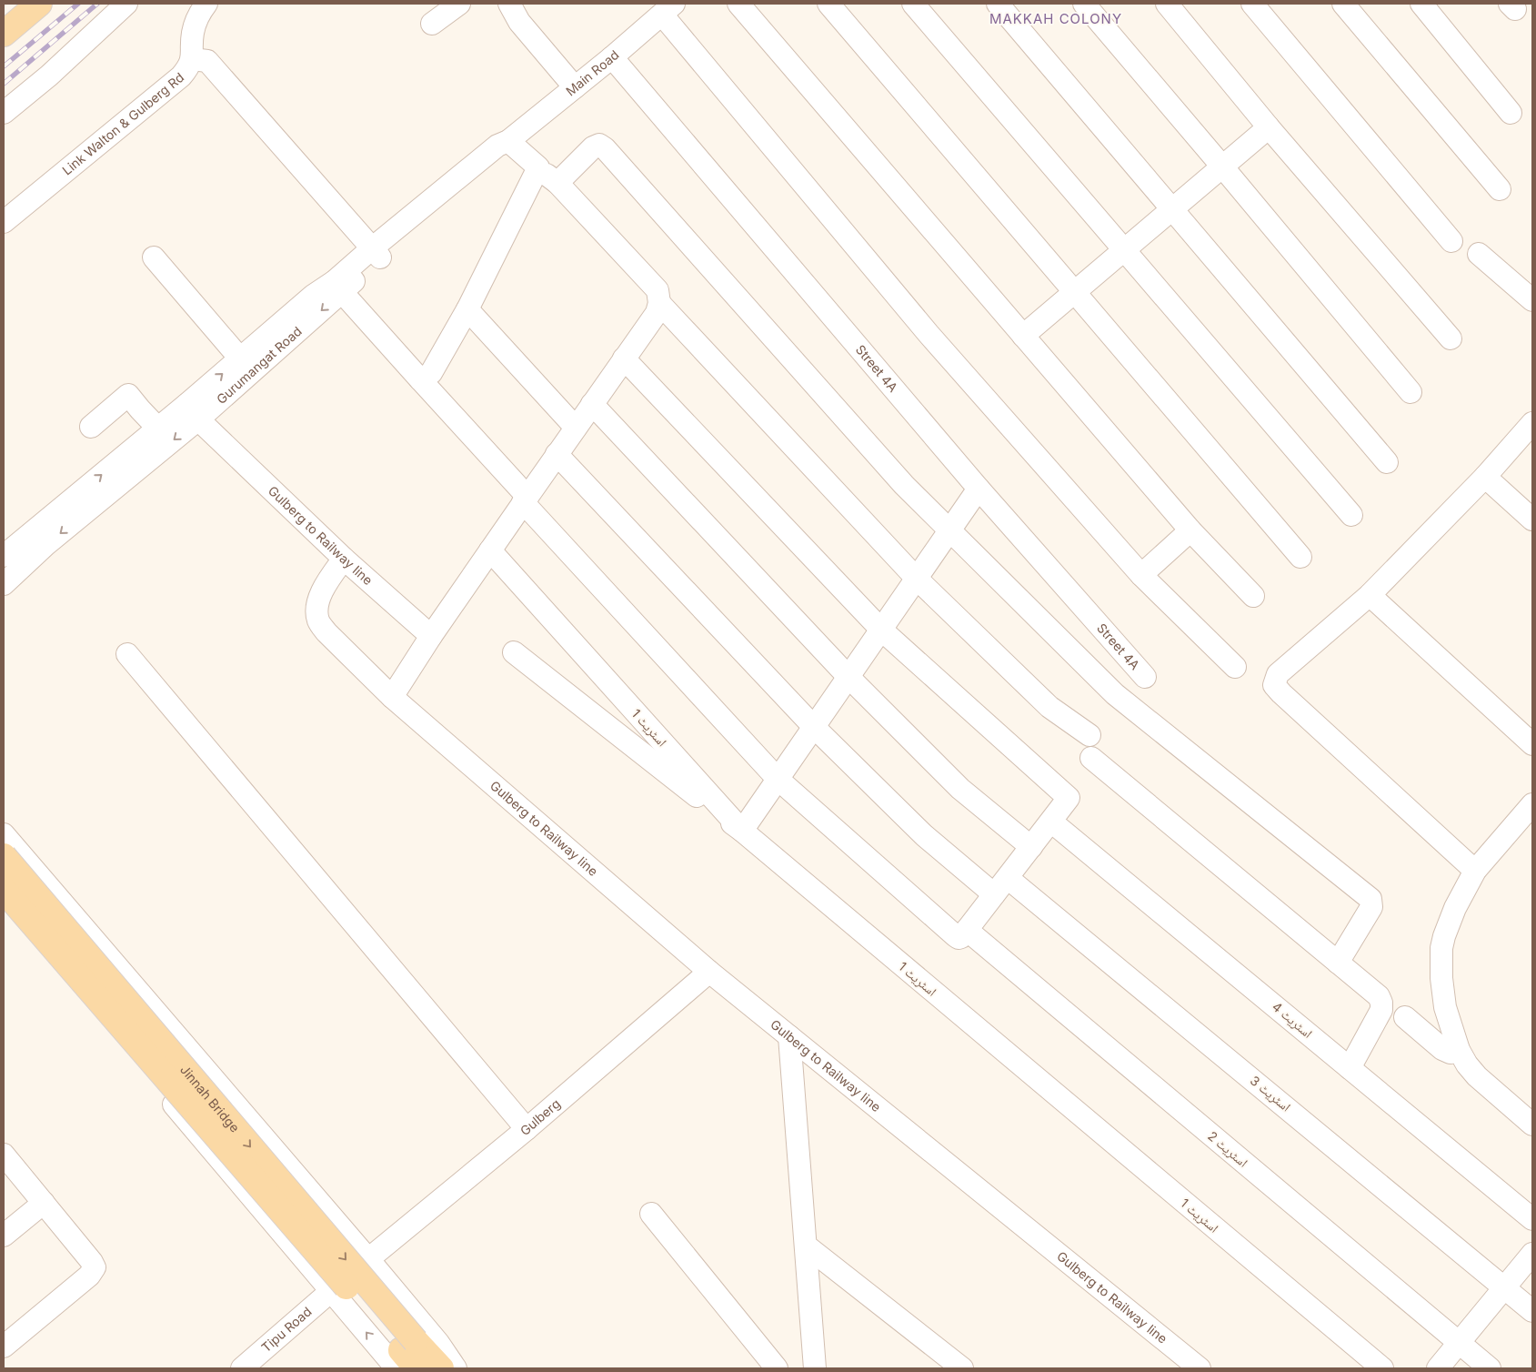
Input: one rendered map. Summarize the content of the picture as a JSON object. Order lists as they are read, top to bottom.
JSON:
{
  "streets": {
    "main road": ["Jinnah Bridge"],
    "street": [
      "Main Road",
      "Link Walton & Gulberg Rd",
      "Gurumangat Road",
      "Street 4A",
      "Gulberg to Railway line",
      "اسٹریٹ 1",
      "اسٹریٹ 4",
      "اسٹریٹ 3",
      "Gulberg",
      "اسٹریٹ 2",
      "Tipu Road"
    ]
  },
  "crossings": [
    ["Main Road", "Gurumangat Road"],
    ["Main Road", "Street 4A"],
    ["Gurumangat Road", "Gulberg to Railway line"],
    ["Gulberg to Railway line", "Gulberg"]
  ],
  "districts": ["MAKKAH COLONY"]
}
